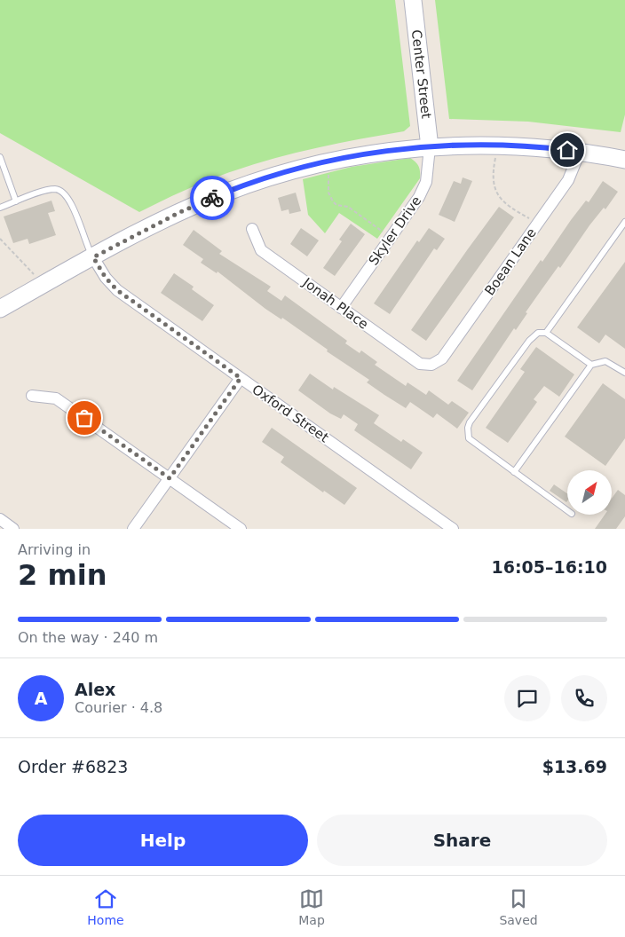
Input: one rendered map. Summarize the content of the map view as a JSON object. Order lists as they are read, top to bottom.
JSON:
{
  "streets": {
    "main road": ["Center Street"],
    "street": [
      "Skyler Drive",
      "Boean Lane",
      "Jonah Place",
      "Oxford Street"
    ]
  },
  "crossings": [
    ["Center Street", "Skyler Drive"],
    ["Skyler Drive", "Jonah Place"],
    ["Boean Lane", "Jonah Place"]
  ],
  "north": "top right",
  "page": {
    "heading": ["2 min", "Arriving in", "16:05–16:10"],
    "panel": [
      "Alex",
      "Courier · 4.8",
      "Order #6823",
      "$13.69"
    ],
    "bar": "On the way · 240 m",
    "round": "A",
    "buttons": ["Help", "Share"],
    "tabs": ["Home", "Map", "Saved"]
  }
}
